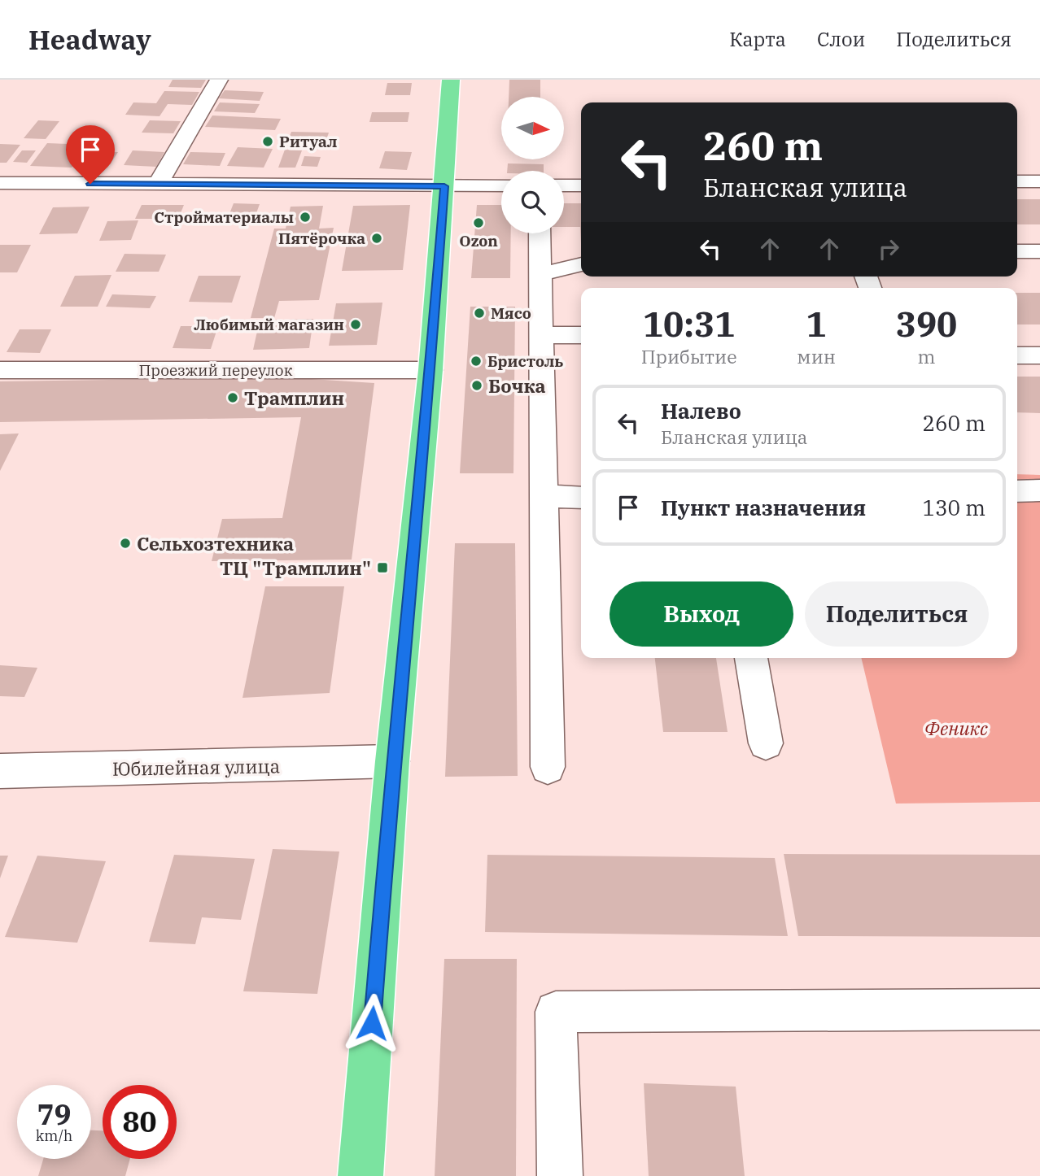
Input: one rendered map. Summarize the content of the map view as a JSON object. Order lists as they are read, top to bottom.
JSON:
{
  "streets": {
    "street": ["Проезжий переулок", "Юбилейная улица"]
  },
  "parks": ["Феникс"],
  "places": {
    "other": [
      "Ритуал",
      "Стройматериалы",
      "Ozon",
      "Пятёрочка",
      "Мясо",
      "Любимый магазин",
      "Бристоль",
      "Бочка",
      "Трамплин",
      "Сельхозтехника"
    ],
    "transit": ["ТЦ \"Трамплин\""]
  },
  "north": "right",
  "page": {
    "header": "Headway",
    "nav": ["Карта", "Слои", "Поделиться"],
    "turn": ["260 m", "Бланская улица"],
    "eta": [
      "10:31",
      "Прибытие",
      "1",
      "мин",
      "390",
      "m"
    ],
    "list": [
      {
        "name": "Налево",
        "note": "Бланская улица",
        "value": "260 m"
      },
      {
        "name": "Пункт назначения",
        "value": "130 m"
      }
    ],
    "buttons": ["Выход", "Поделиться"],
    "speed": "79 km/h",
    "limit": "80"
  }
}
